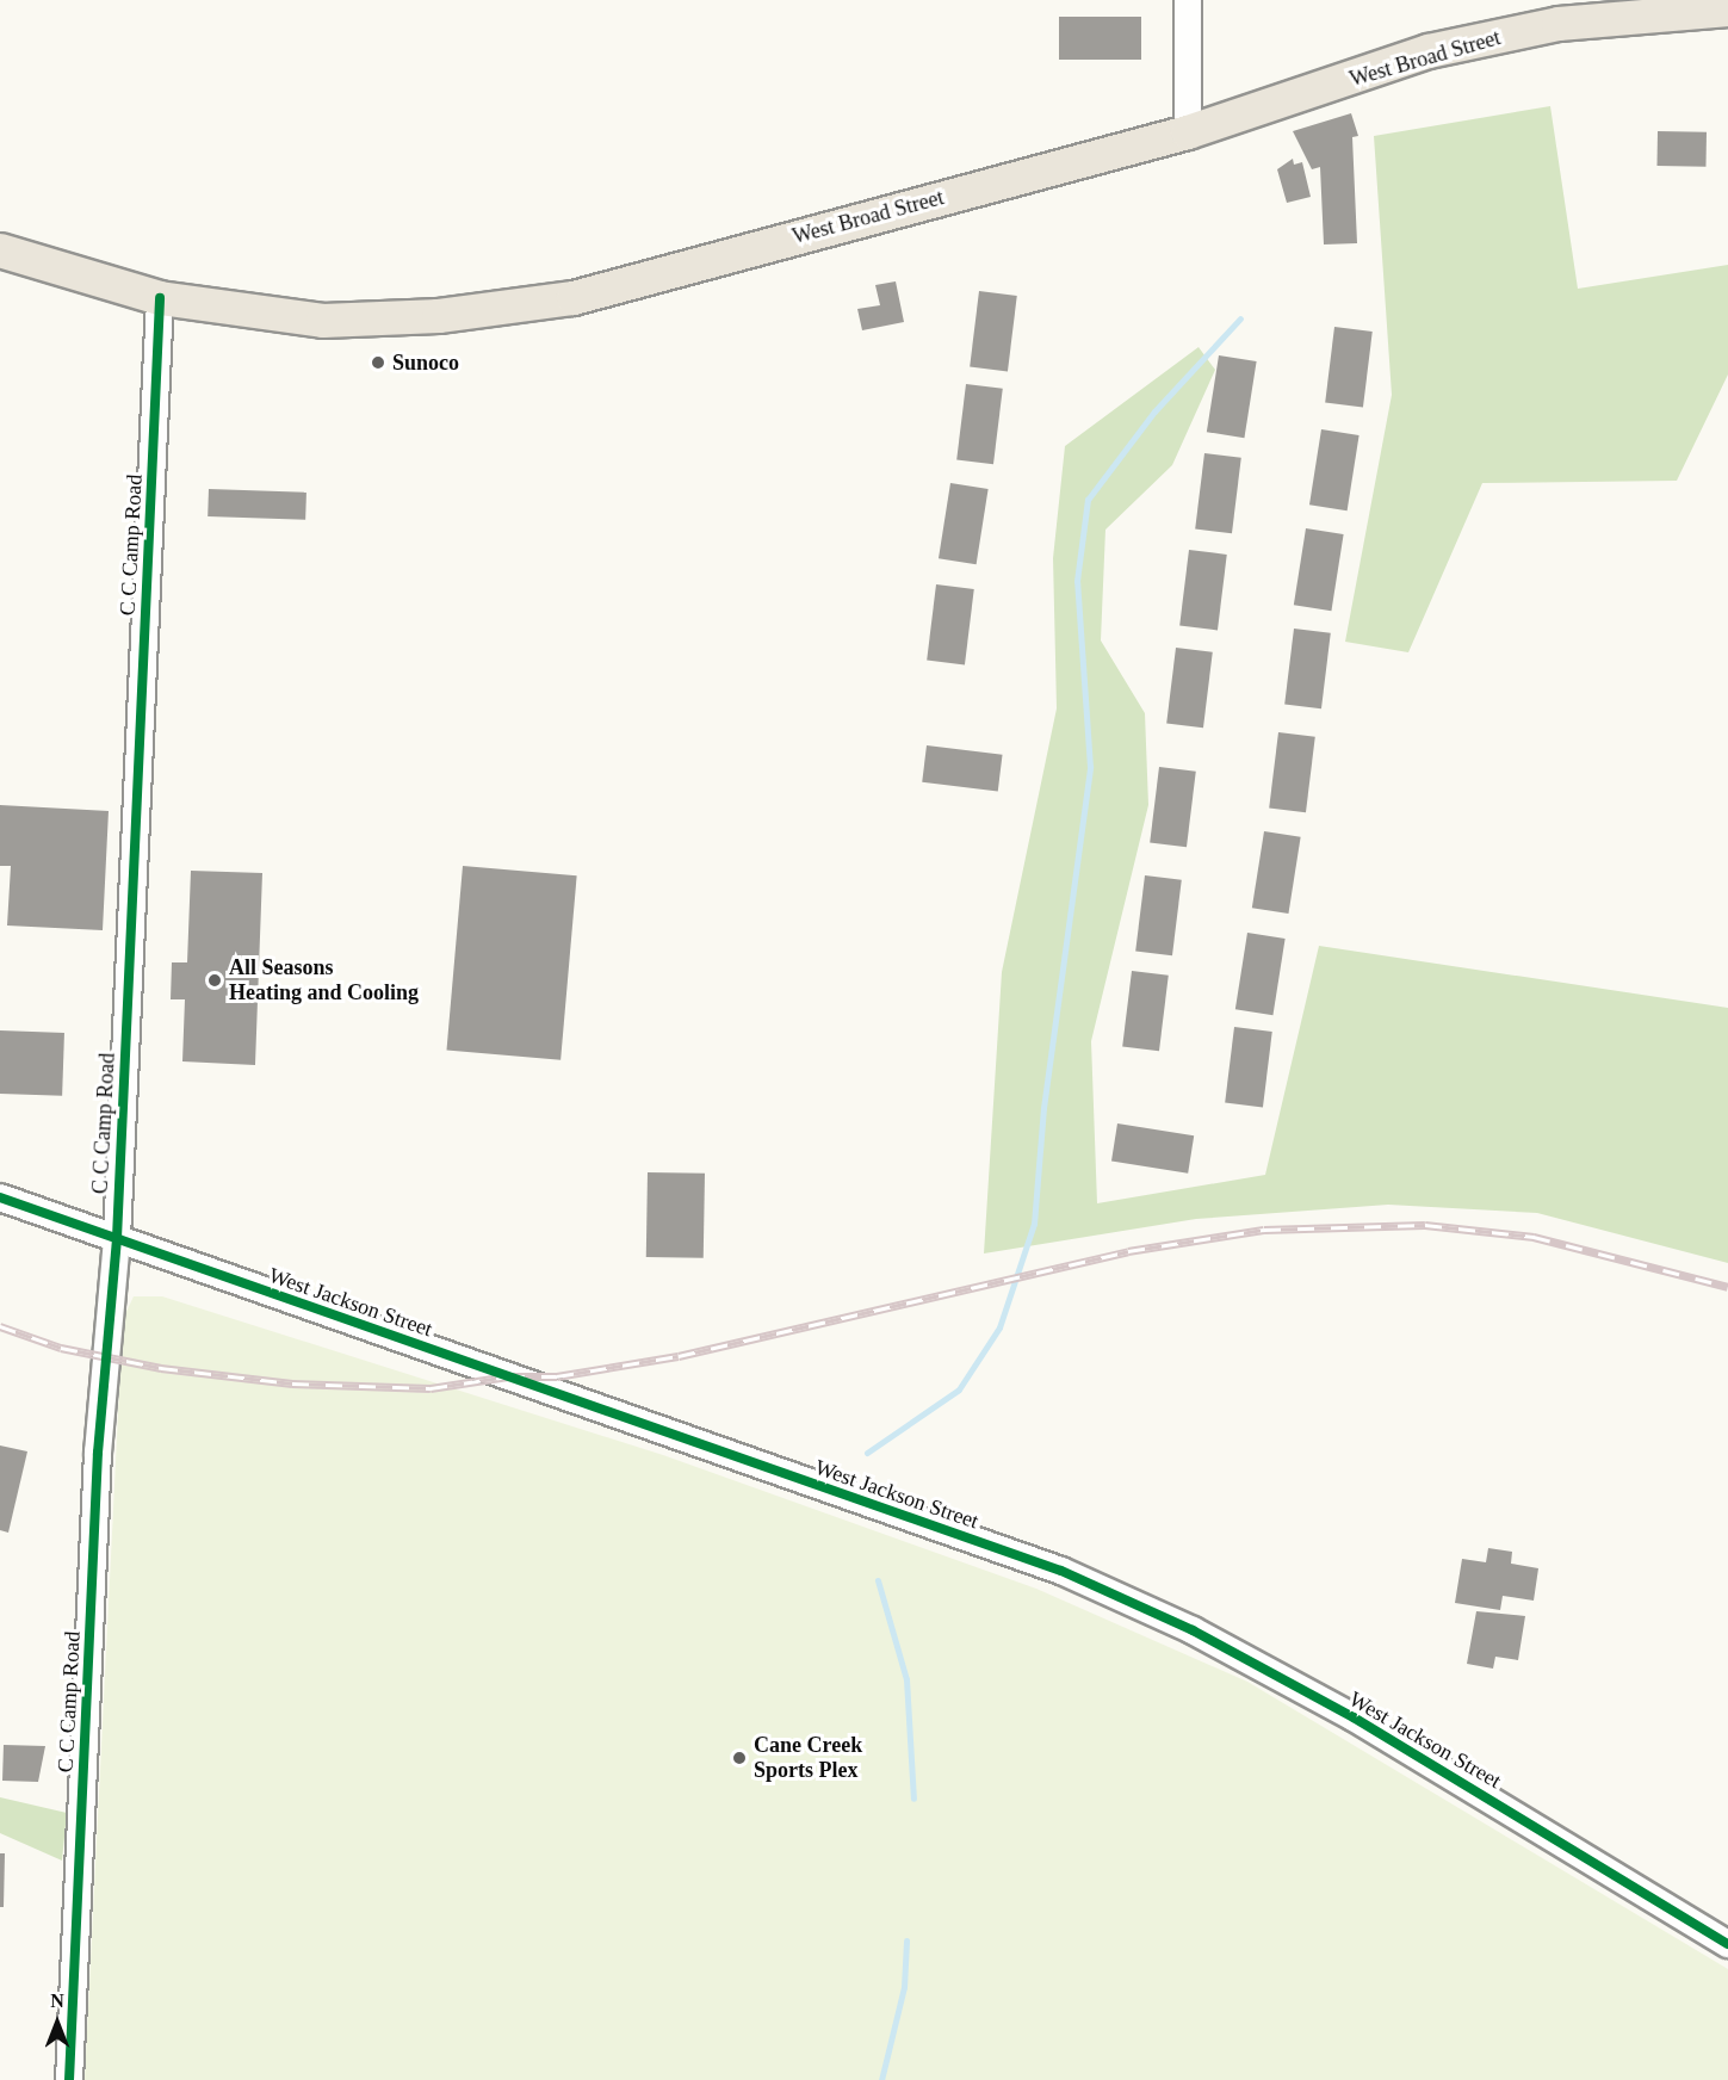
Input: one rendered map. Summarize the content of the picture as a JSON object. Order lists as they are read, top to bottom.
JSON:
{
  "streets": {
    "main road": ["West Broad Street"],
    "street": ["C C Camp Road", "West Jackson Street"]
  },
  "crossings": [
    ["West Broad Street", "C C Camp Road"],
    ["C C Camp Road", "West Jackson Street"]
  ],
  "places": ["Sunoco", "All Seasons Heating and Cooling", "Cane Creek Sports Plex"],
  "north": "top"
}
